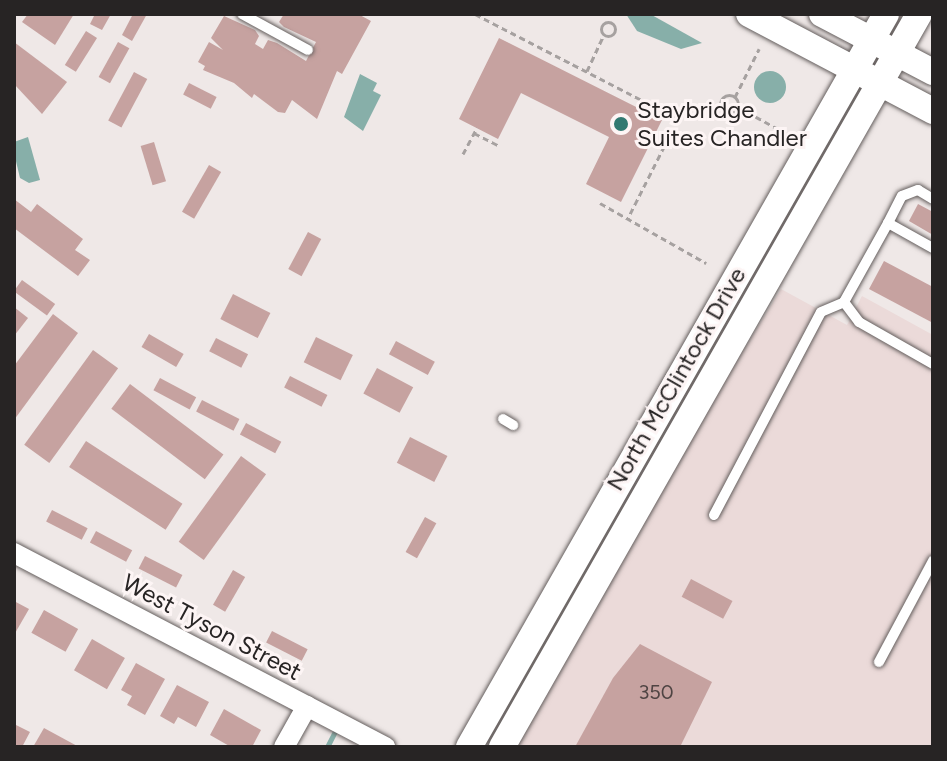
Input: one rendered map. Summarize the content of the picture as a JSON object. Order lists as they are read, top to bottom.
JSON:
{
  "streets": {
    "main road": ["North McClintock Drive"],
    "street": ["West Tyson Street"]
  },
  "places": ["Staybridge Suites Chandler"],
  "house_numbers": ["350"]
}
